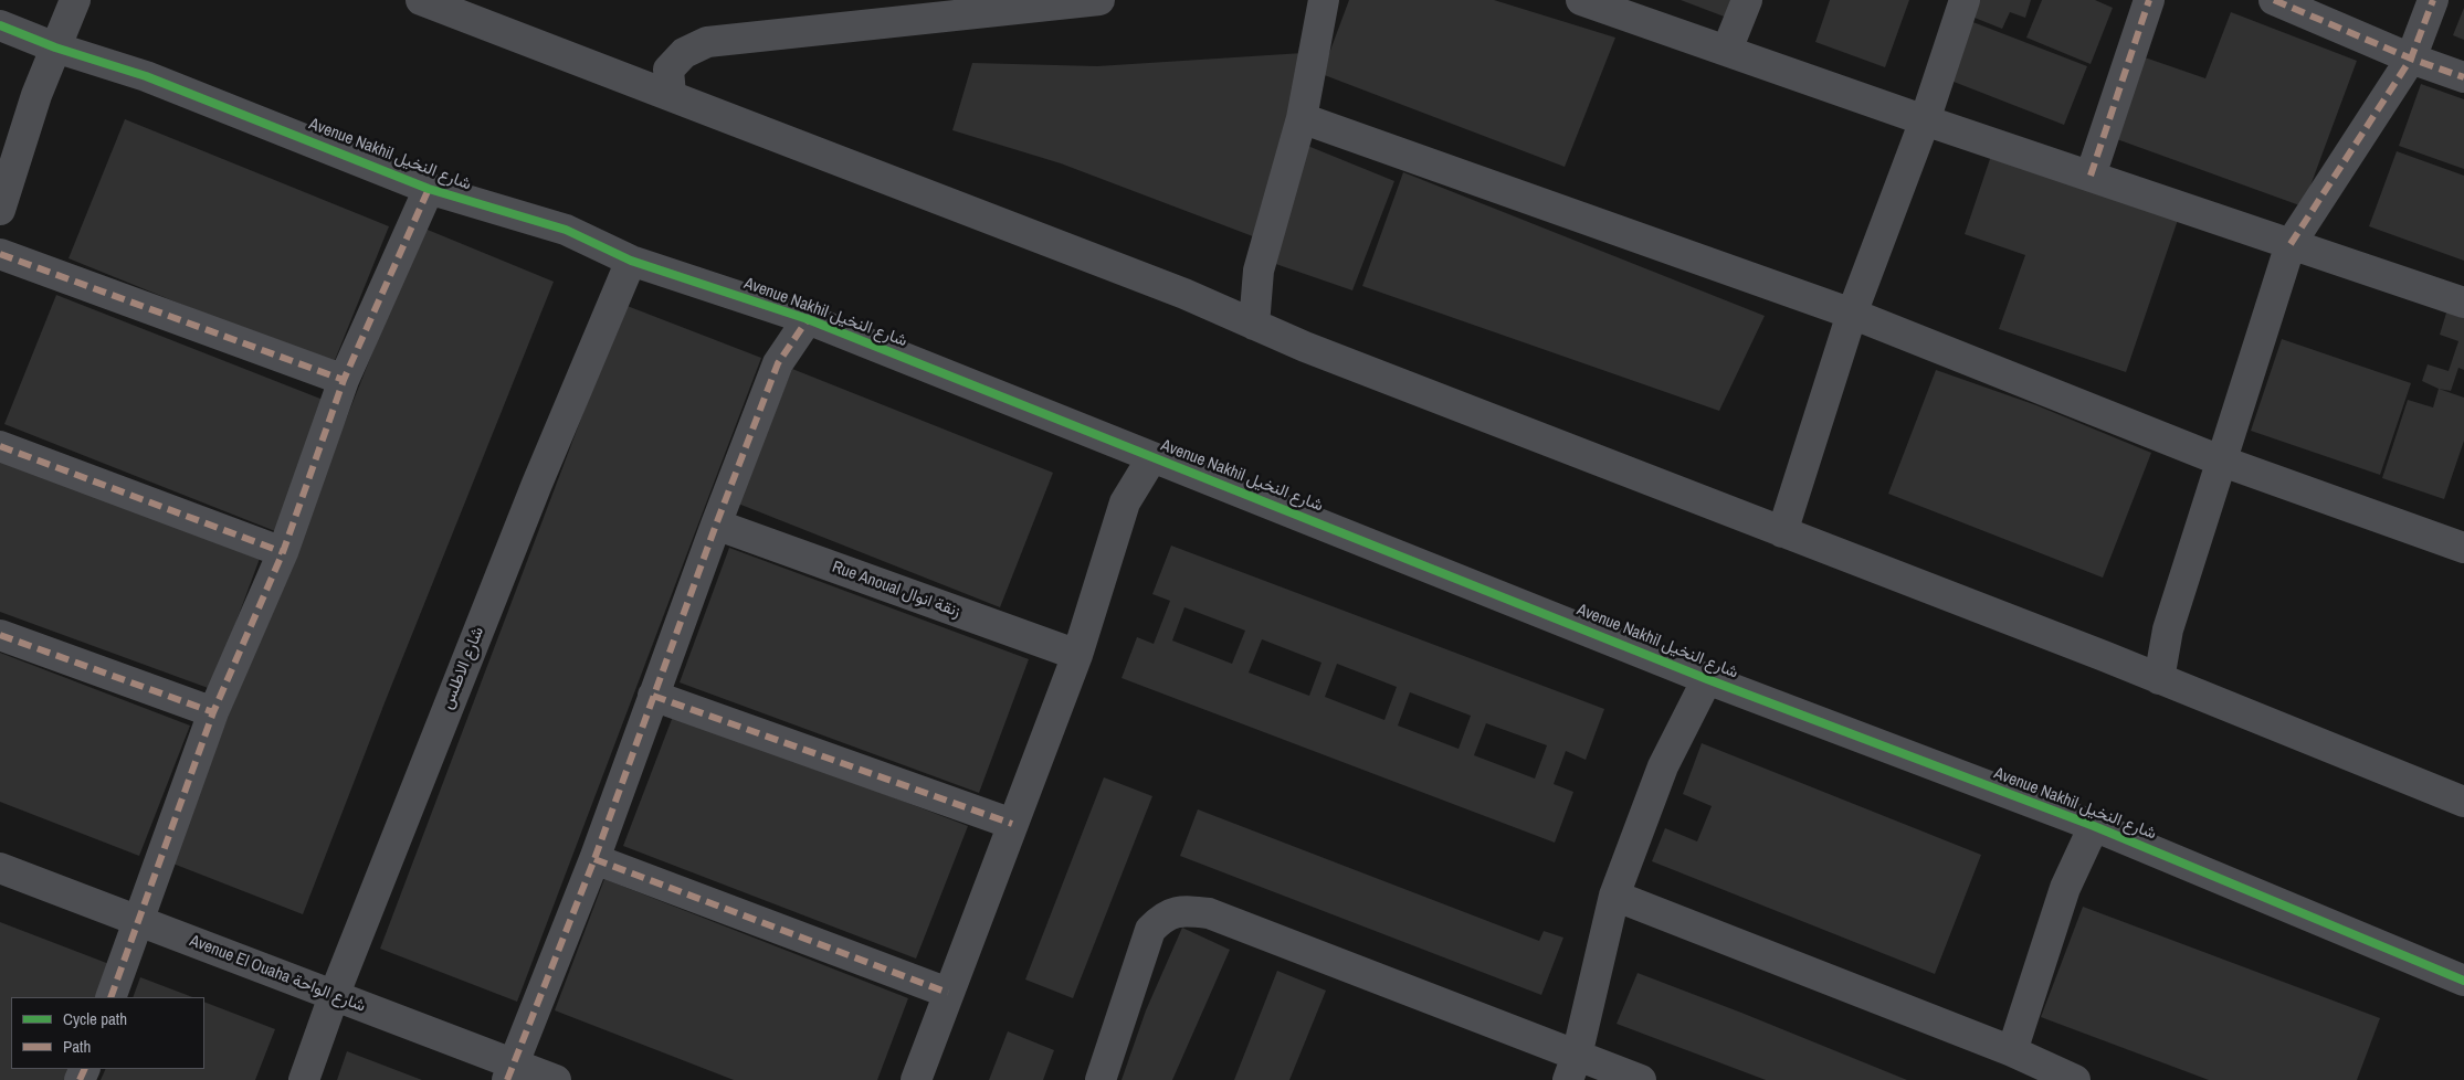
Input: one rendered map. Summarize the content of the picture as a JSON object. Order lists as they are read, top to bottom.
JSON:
{
  "streets": {
    "street": [
      "Avenue Nakhil شارع النخيل",
      "Rue Anoual زنقة انوال",
      "شارع الاطلس",
      "Avenue El Ouaha شارع الواحة"
    ]
  },
  "crossings": [
    ["Avenue Nakhil شارع النخيل", "شارع الاطلس"],
    ["شارع الاطلس", "Avenue El Ouaha شارع الواحة"]
  ],
  "legend": ["Cycle path", "Path"]
}
